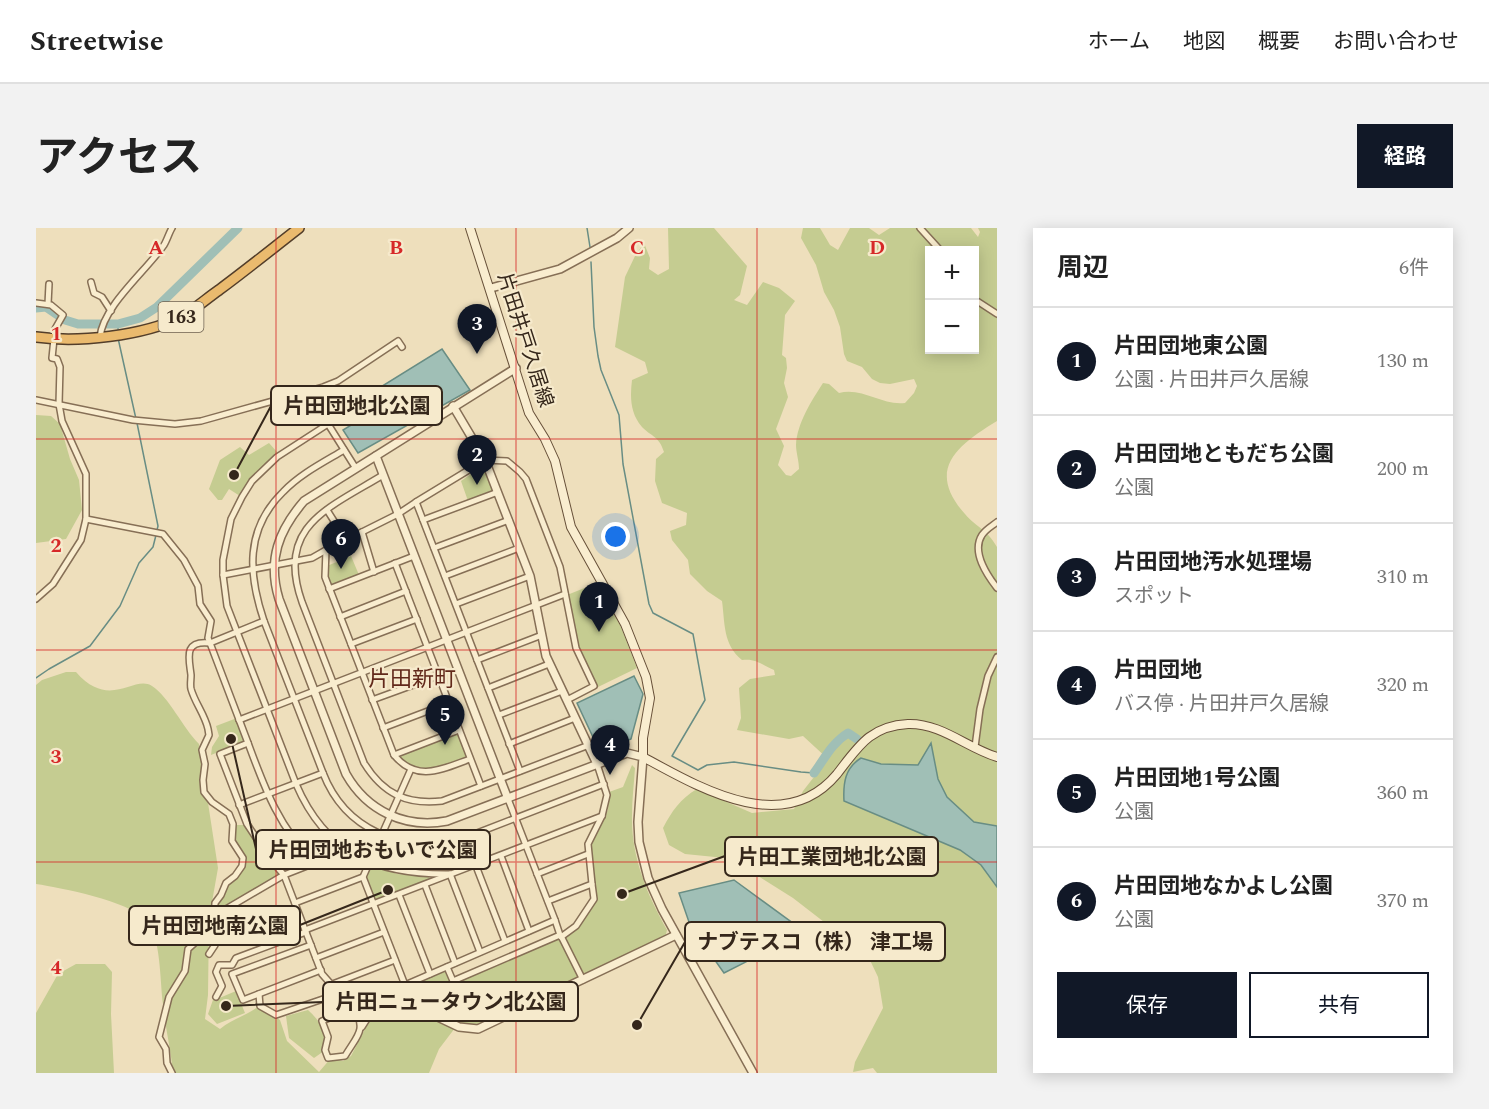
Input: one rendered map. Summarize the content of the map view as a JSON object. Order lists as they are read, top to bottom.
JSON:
{
  "streets": {
    "highway": ["163"],
    "main road": ["片田井戸久居線"]
  },
  "districts": ["片田新町"],
  "places": [
    "片田団地北公園",
    "片田団地おもいで公園",
    "片田団地南公園",
    "片田工業団地北公園",
    "片田ニュータウン北公園",
    "ナブテスコ（株） 津工場"
  ],
  "page": {
    "header": "Streetwise",
    "nav": [
      "ホーム",
      "地図",
      "概要",
      "お問い合わせ"
    ],
    "title": "アクセス",
    "buttons": [
      "経路",
      ["保存", "共有"]
    ],
    "heading": ["周辺", "6件"],
    "map_buttons": ["+", "−"],
    "pins": [
      "3",
      "2",
      "6",
      "1",
      "5",
      "4"
    ],
    "list": [
      {
        "mark": "1",
        "name": "片田団地東公園",
        "note": "公園 · 片田井戸久居線",
        "value": "130 m"
      },
      {
        "mark": "2",
        "name": "片田団地ともだち公園",
        "note": "公園",
        "value": "200 m"
      },
      {
        "mark": "3",
        "name": "片田団地汚水処理場",
        "note": "スポット",
        "value": "310 m"
      },
      {
        "mark": "4",
        "name": "片田団地",
        "note": "バス停 · 片田井戸久居線",
        "value": "320 m"
      },
      {
        "mark": "5",
        "name": "片田団地1号公園",
        "note": "公園",
        "value": "360 m"
      },
      {
        "mark": "6",
        "name": "片田団地なかよし公園",
        "note": "公園",
        "value": "370 m"
      }
    ]
  },
  "grid": {
    "columns": [
      "A",
      "B",
      "C",
      "D"
    ],
    "rows": [
      "1",
      "2",
      "3",
      "4"
    ]
  }
}
